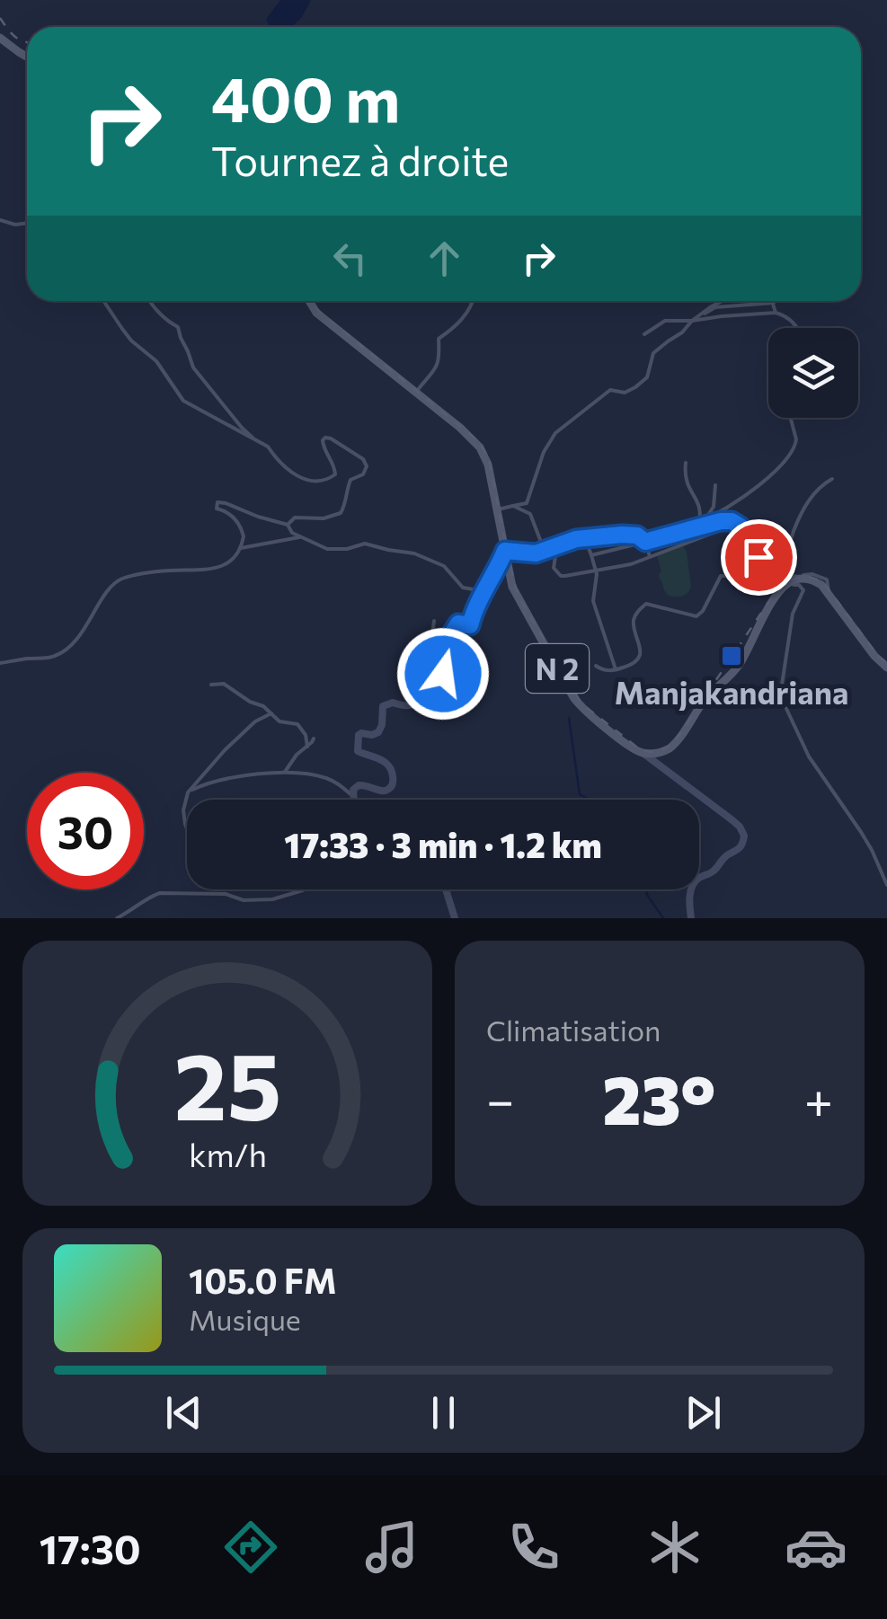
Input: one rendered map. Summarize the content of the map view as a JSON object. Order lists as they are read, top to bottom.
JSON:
{
  "streets": {
    "main road": ["N 2"]
  },
  "places": {
    "transit": ["Manjakandriana"]
  },
  "page": {
    "turn": ["400 m", "Tournez à droite"],
    "limit": "30",
    "trip": "17:33 · 3 min · 1.2 km",
    "tile": "Climatisation",
    "heat": ["−", "23°", "+"],
    "song": ["105.0 FM", "Musique"],
    "tabs": "17:30",
    "gauge": ["25", "km/h"]
  }
}
